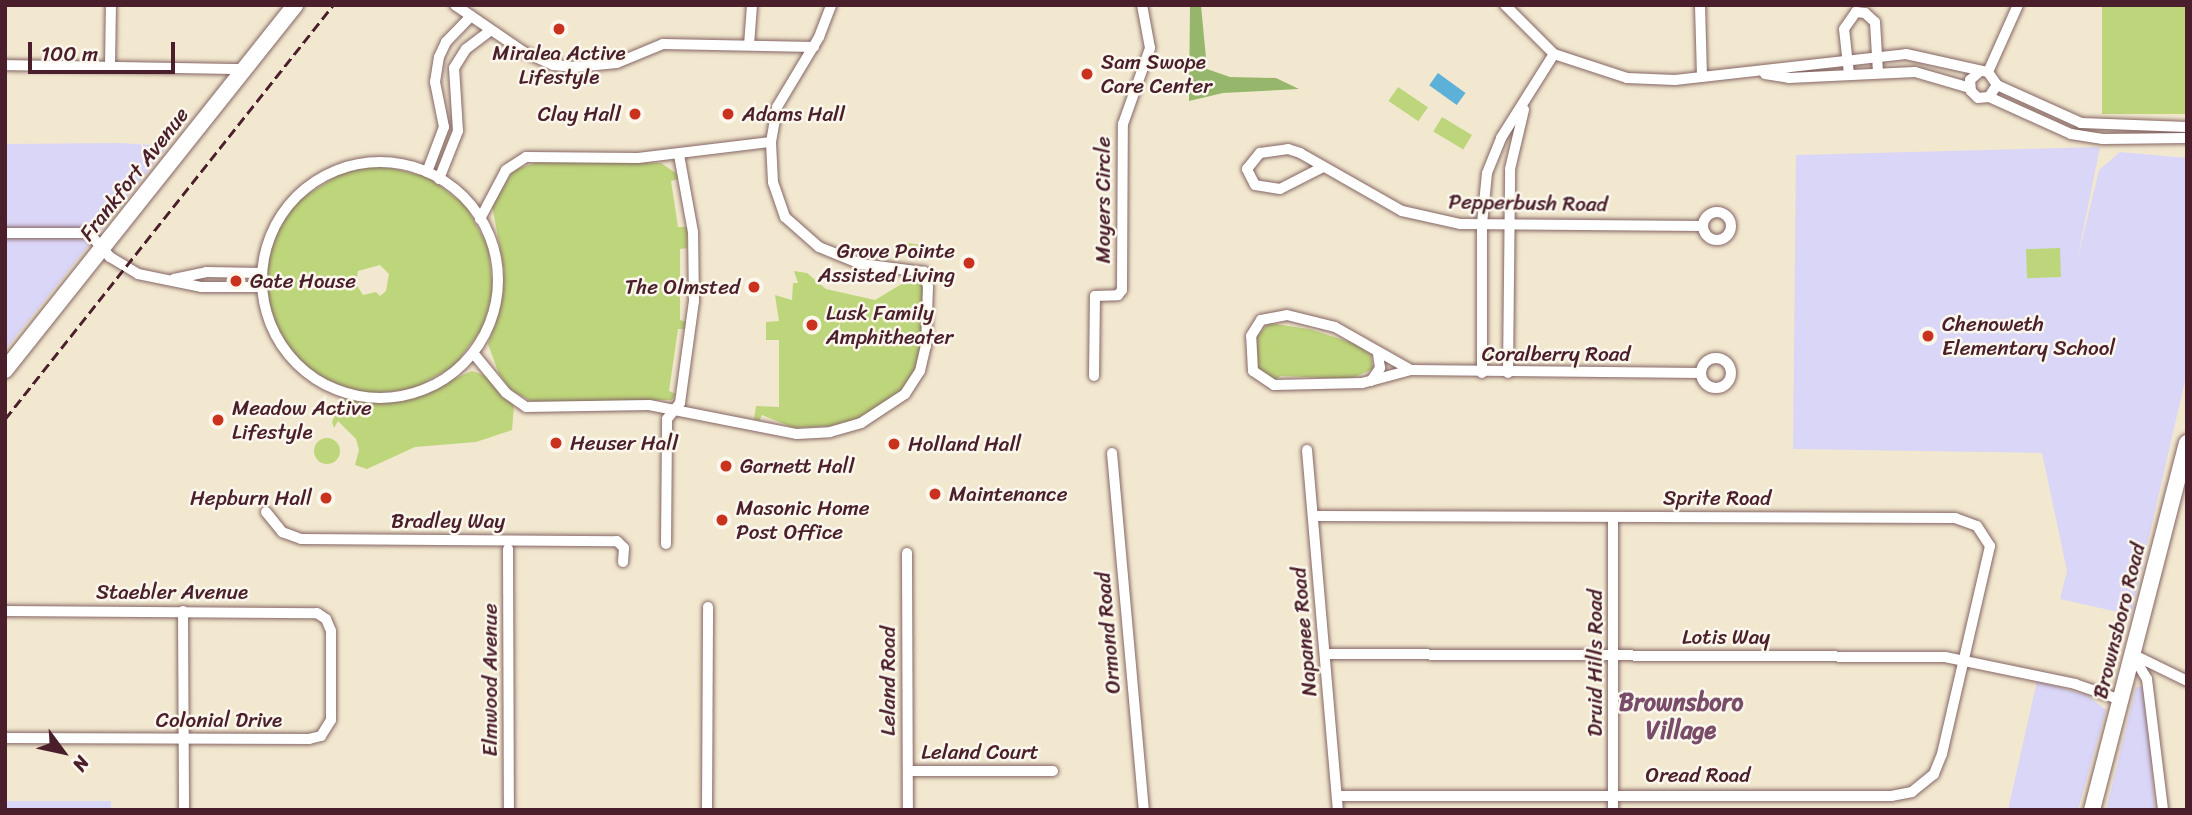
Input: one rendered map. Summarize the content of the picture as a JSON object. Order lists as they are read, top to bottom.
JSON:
{
  "streets": {
    "main road": ["Frankfort Avenue", "Brownsboro Road"],
    "street": [
      "Moyers Circle",
      "Pepperbush Road",
      "Coralberry Road",
      "Sprite Road",
      "Bradley Way",
      "Staebler Avenue",
      "Napanee Road",
      "Ormond Road",
      "Lotis Way",
      "Druid Hills Road",
      "Elmwood Avenue",
      "Leland Road",
      "Colonial Drive",
      "Leland Court",
      "Oread Road"
    ]
  },
  "crossings": [
    ["Sprite Road", "Napanee Road"],
    ["Sprite Road", "Lotis Way"],
    ["Sprite Road", "Druid Hills Road"],
    ["Sprite Road", "Oread Road"],
    ["Staebler Avenue", "Colonial Drive"],
    ["Brownsboro Road", "Lotis Way"],
    ["Napanee Road", "Lotis Way"],
    ["Napanee Road", "Oread Road"],
    ["Lotis Way", "Druid Hills Road"],
    ["Lotis Way", "Oread Road"],
    ["Druid Hills Road", "Oread Road"],
    ["Leland Road", "Leland Court"]
  ],
  "districts": ["Brownsboro Village"],
  "places": [
    "Miralea Active Lifestyle",
    "Sam Swope Care Center",
    "Clay Hall",
    "Adams Hall",
    "Grove Pointe Assisted Living",
    "Gate House",
    "The Olmsted",
    "Lusk Family Amphitheater",
    "Chenoweth Elementary School",
    "Meadow Active Lifestyle",
    "Heuser Hall",
    "Holland Hall",
    "Garnett Hall",
    "Maintenance",
    "Hepburn Hall",
    "Masonic Home Post Office"
  ],
  "scale_bar": "100 m",
  "north": "bottom right"
}
